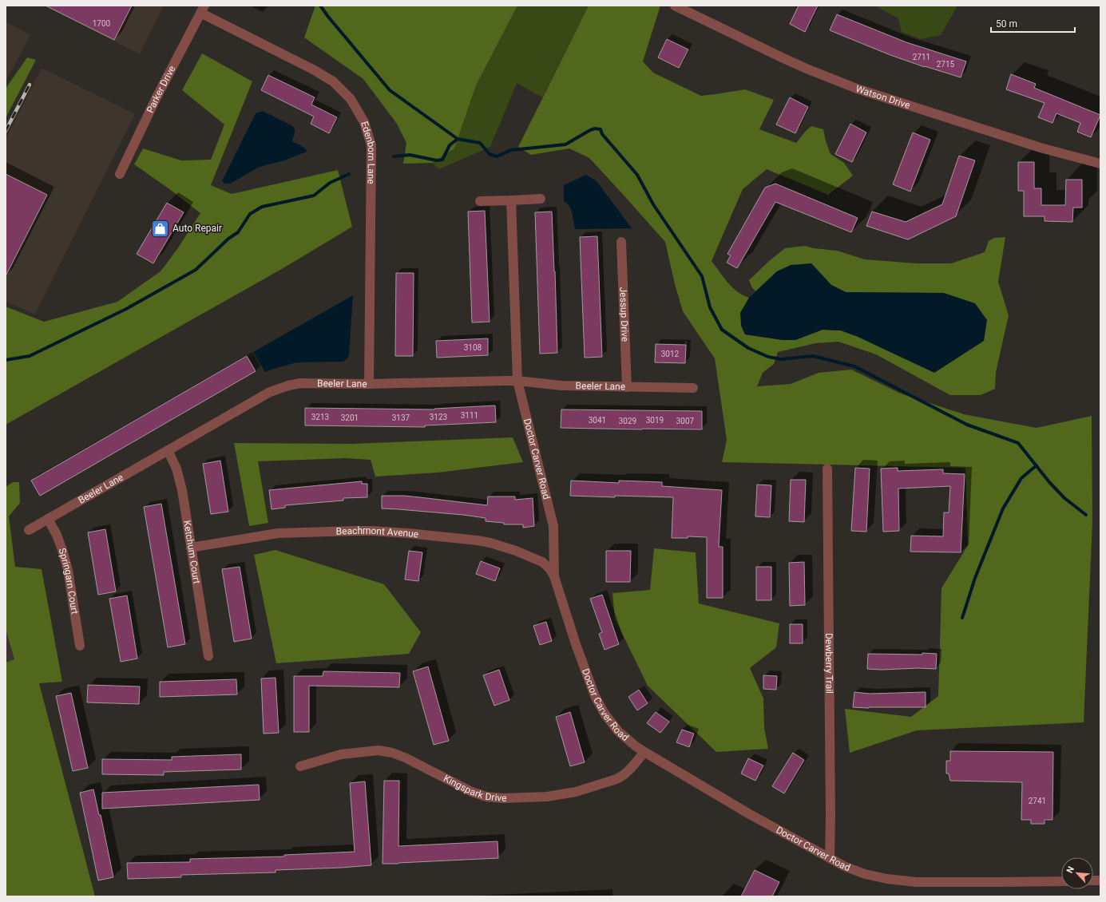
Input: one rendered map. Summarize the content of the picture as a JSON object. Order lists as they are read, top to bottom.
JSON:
{
  "streets": {
    "street": [
      "Parker Drive",
      "Watson Drive",
      "Edenborn Lane",
      "Jessup Drive",
      "Beeler Lane",
      "Doctor Carver Road",
      "Beachmont Avenue",
      "Ketchum Court",
      "Springarn Court",
      "Dewberry Trail",
      "Kingspark Drive"
    ]
  },
  "crossings": [
    ["Parker Drive", "Edenborn Lane"],
    ["Edenborn Lane", "Beeler Lane"],
    ["Jessup Drive", "Beeler Lane"],
    ["Beeler Lane", "Doctor Carver Road"],
    ["Beeler Lane", "Ketchum Court"],
    ["Beeler Lane", "Springarn Court"],
    ["Doctor Carver Road", "Beachmont Avenue"],
    ["Doctor Carver Road", "Dewberry Trail"],
    ["Doctor Carver Road", "Kingspark Drive"],
    ["Beachmont Avenue", "Ketchum Court"]
  ],
  "places": {
    "shop": ["Auto Repair"]
  },
  "house_numbers": [
    "1700",
    "2711",
    "2715",
    "3108",
    "3012",
    "3111",
    "3213",
    "3123",
    "3201",
    "3137",
    "3041",
    "3019",
    "3029",
    "3007",
    "2741"
  ],
  "scale_bar": "50 m",
  "north": "top left"
}
